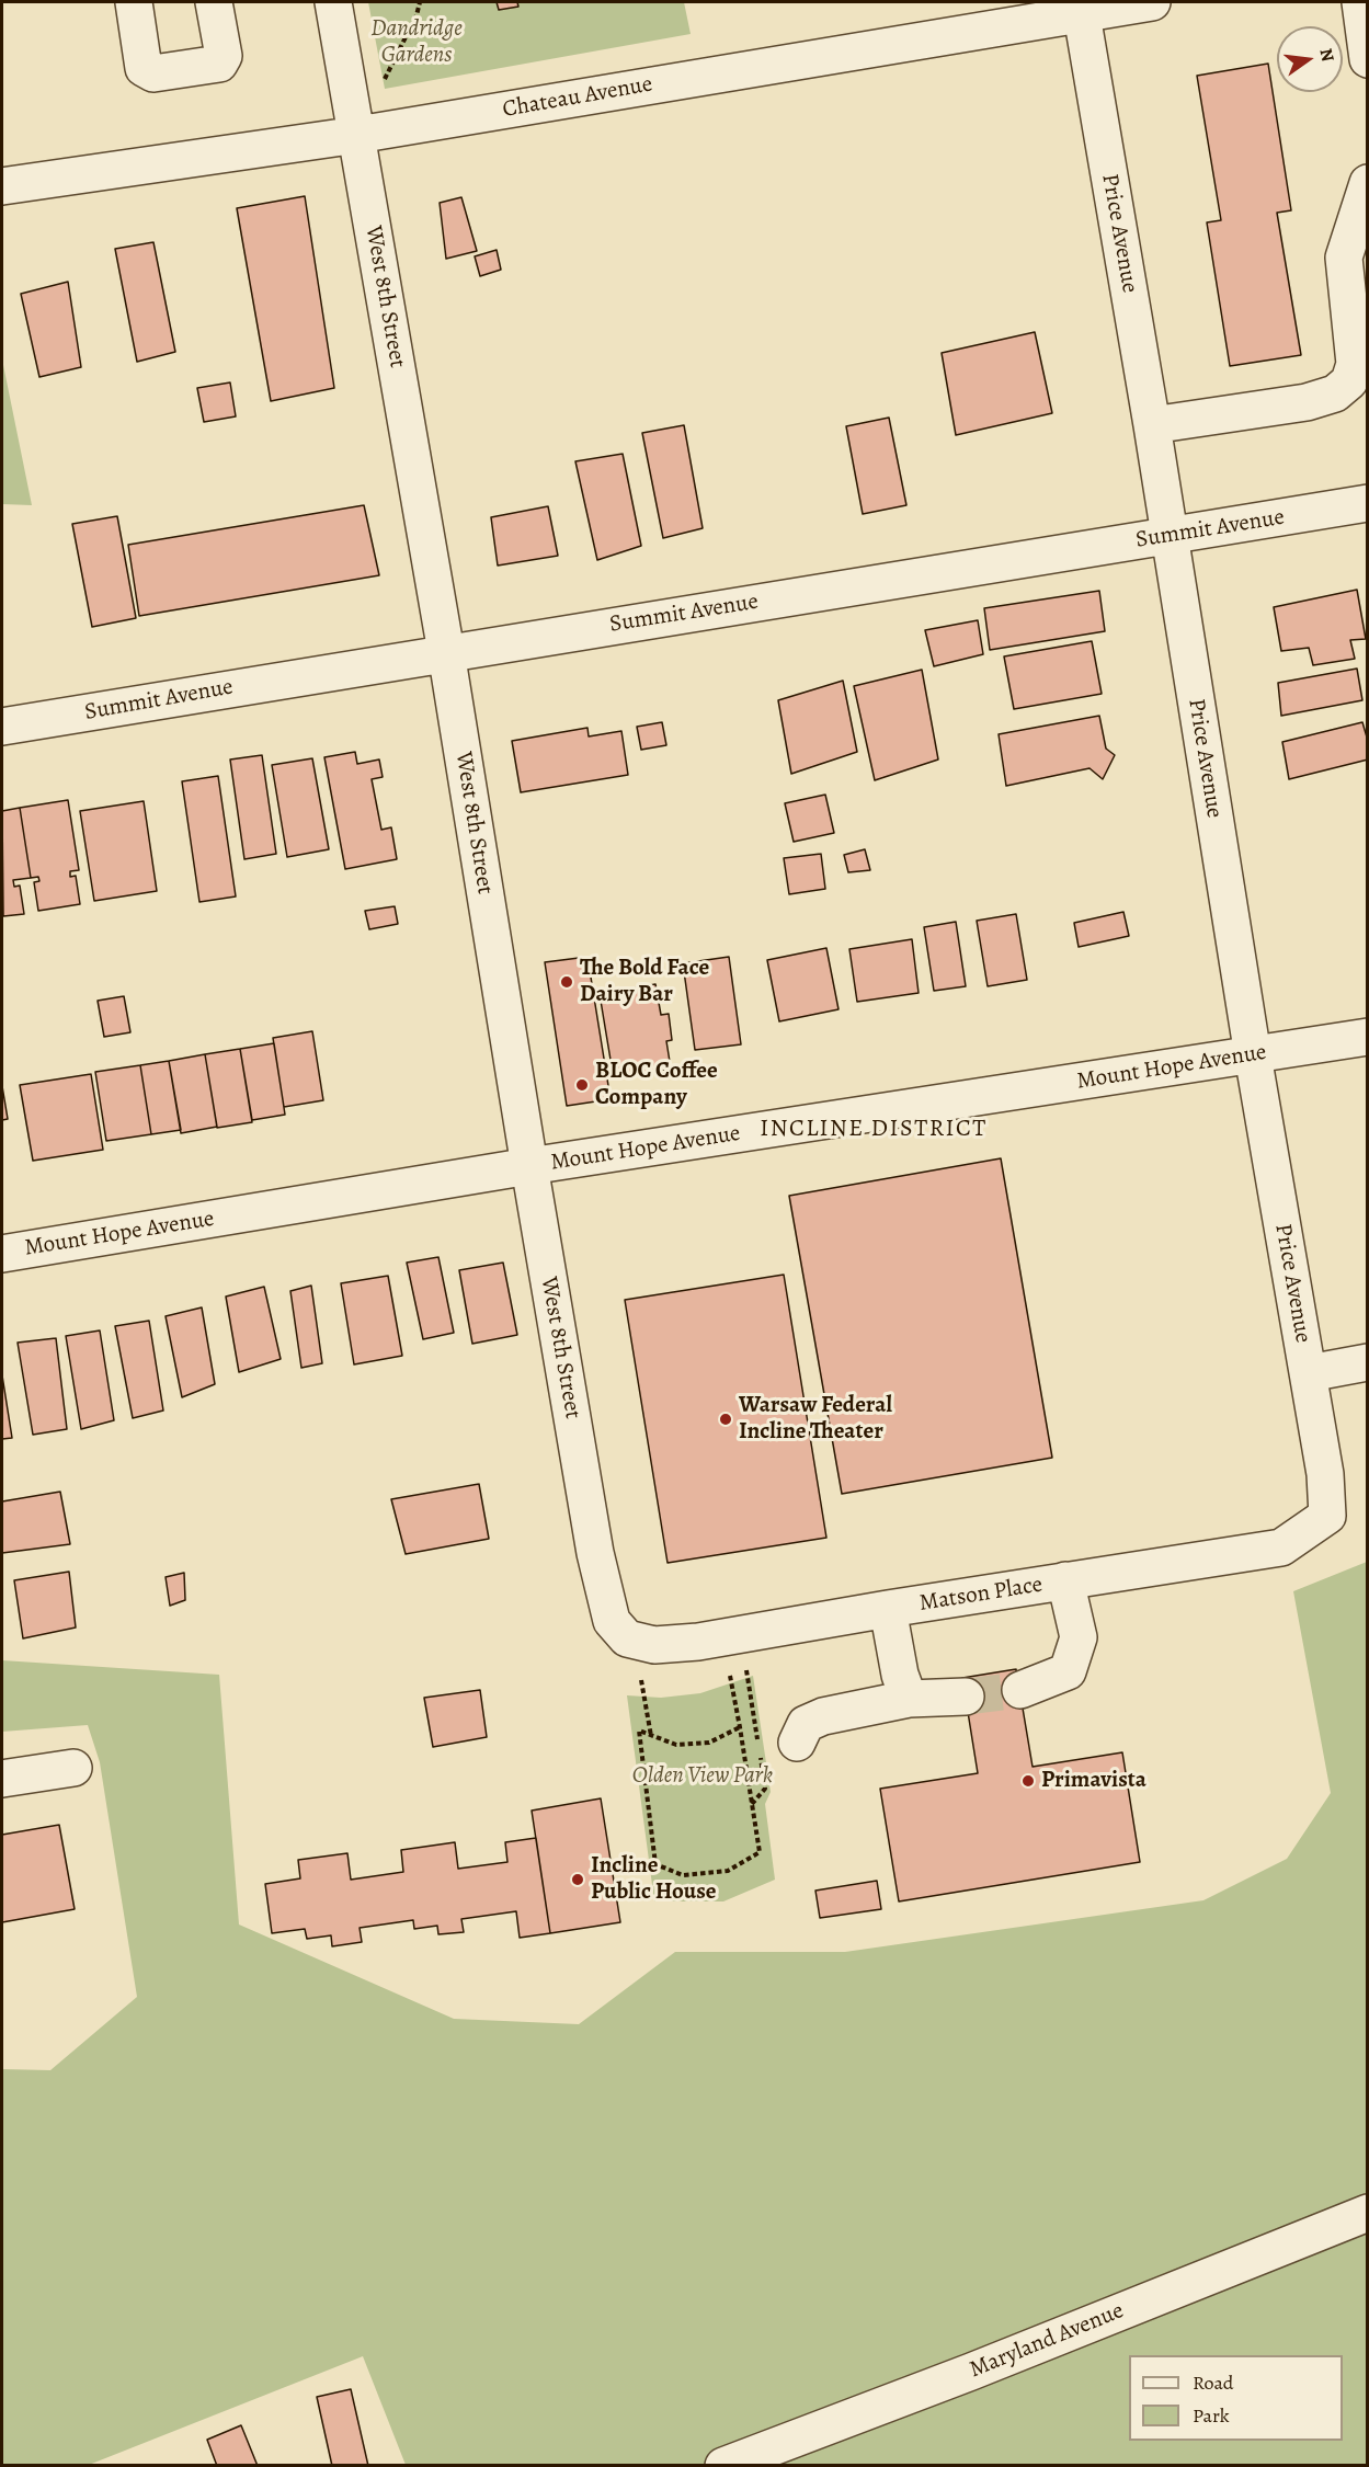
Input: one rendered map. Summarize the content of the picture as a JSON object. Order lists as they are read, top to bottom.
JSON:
{
  "streets": {
    "street": [
      "Chateau Avenue",
      "Price Avenue",
      "West 8th Street",
      "Summit Avenue",
      "Mount Hope Avenue",
      "Matson Place",
      "Maryland Avenue"
    ]
  },
  "crossings": [
    ["Chateau Avenue", "Price Avenue"],
    ["Chateau Avenue", "West 8th Street"],
    ["Price Avenue", "Summit Avenue"],
    ["Price Avenue", "Mount Hope Avenue"],
    ["Price Avenue", "Matson Place"],
    ["West 8th Street", "Summit Avenue"],
    ["West 8th Street", "Mount Hope Avenue"],
    ["West 8th Street", "Matson Place"]
  ],
  "districts": ["INCLINE DISTRICT"],
  "parks": ["Dandridge Gardens", "Olden View Park"],
  "places": [
    "The Bold Face Dairy Bar",
    "BLOC Coffee Company",
    "Warsaw Federal Incline Theater",
    "Primavista",
    "Incline Public House"
  ],
  "legend": ["Road", "Park"],
  "north": "right"
}
